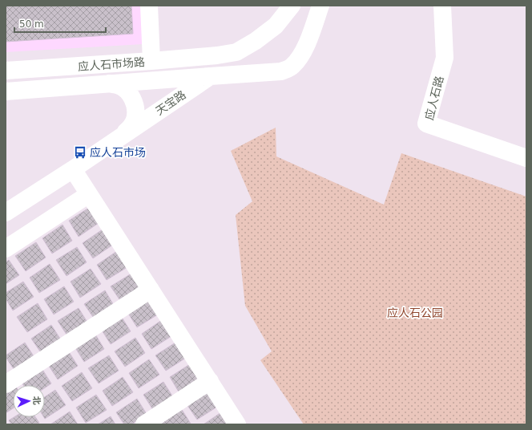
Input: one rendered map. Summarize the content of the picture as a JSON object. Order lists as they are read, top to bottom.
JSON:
{
  "streets": {
    "street": ["应人石市场路", "应人石路", "天宝路"]
  },
  "crossings": [
    ["应人石市场路", "天宝路"]
  ],
  "parks": ["应人石公园"],
  "places": {
    "bus stop": ["应人石市场"]
  },
  "scale_bar": "50 m",
  "north": "right"
}
